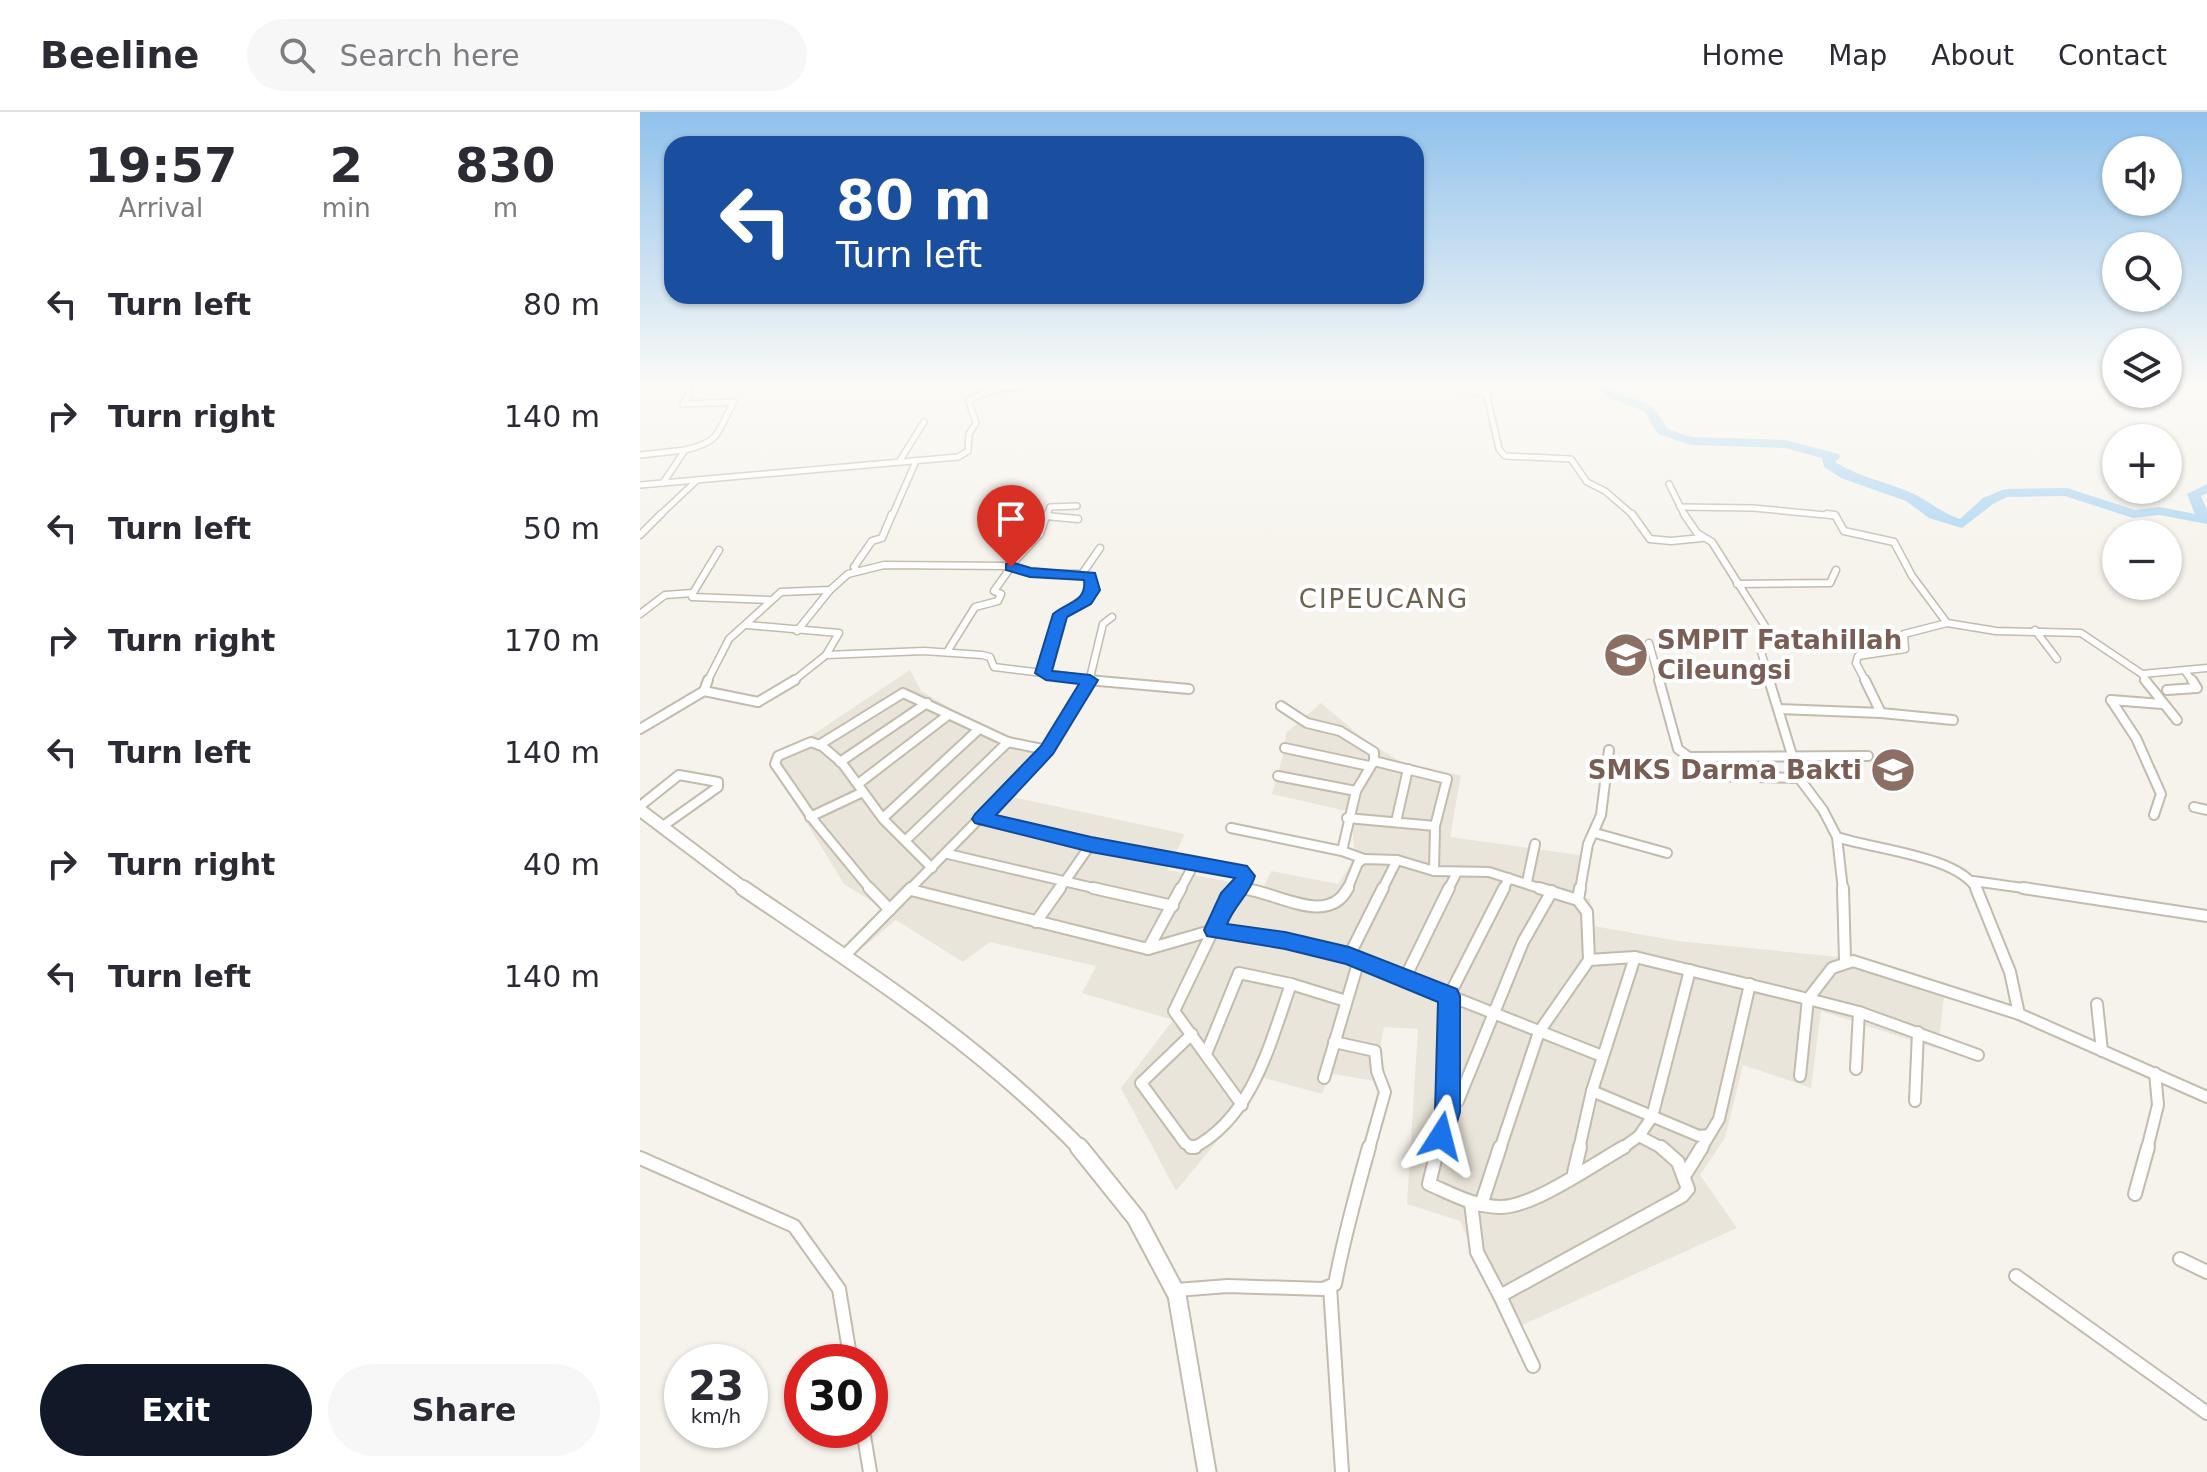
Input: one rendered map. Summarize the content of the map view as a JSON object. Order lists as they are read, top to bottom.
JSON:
{
  "districts": ["CIPEUCANG"],
  "places": {
    "school or university": ["SMPIT Fatahillah Cileungsi", "SMKS Darma Bakti"]
  },
  "page": {
    "header": "Beeline",
    "search": "Search here",
    "nav": [
      "Home",
      "Map",
      "About",
      "Contact"
    ],
    "eta": [
      "19:57",
      "Arrival",
      "2",
      "min",
      "830",
      "m"
    ],
    "map_buttons": ["+", "−"],
    "turn": ["80 m", "Turn left"],
    "list": [
      {
        "name": "Turn left",
        "value": "80 m"
      },
      {
        "name": "Turn right",
        "value": "140 m"
      },
      {
        "name": "Turn left",
        "value": "50 m"
      },
      {
        "name": "Turn right",
        "value": "170 m"
      },
      {
        "name": "Turn left",
        "value": "140 m"
      },
      {
        "name": "Turn right",
        "value": "40 m"
      },
      {
        "name": "Turn left",
        "value": "140 m"
      }
    ],
    "speed": "23 km/h",
    "limit": "30",
    "buttons": ["Exit", "Share"]
  }
}
